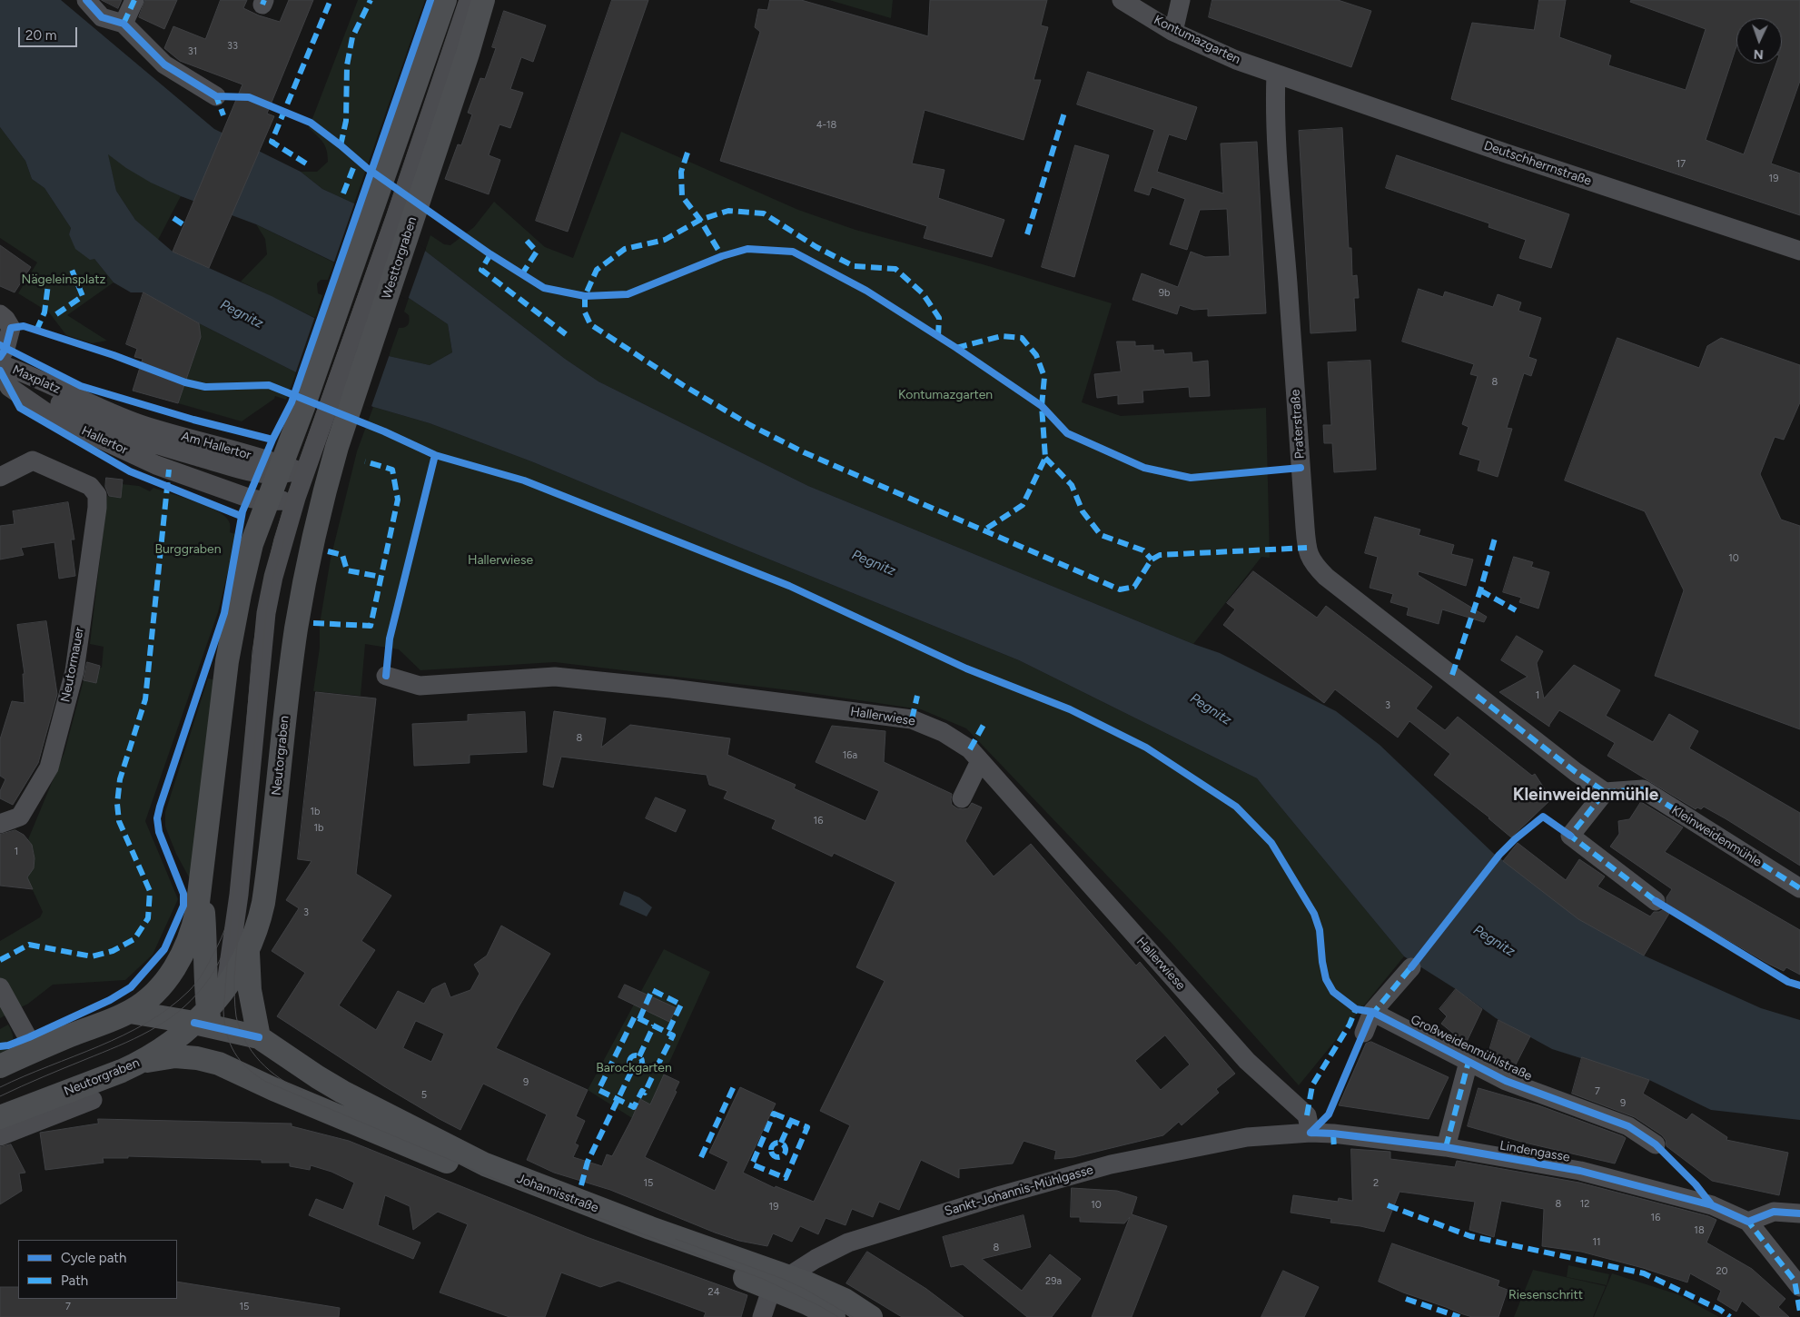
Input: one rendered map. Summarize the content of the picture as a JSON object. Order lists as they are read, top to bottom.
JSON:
{
  "streets": {
    "main road": ["Westtorgraben", "Neutorgraben", "Johannisstraße"],
    "street": [
      "Kontumazgarten",
      "Deutschherrnstraße",
      "Maxplatz",
      "Praterstraße",
      "Hallertor",
      "Am Hallertor",
      "Neutormauer",
      "Hallerwiese",
      "Kleinweidenmühle",
      "Großweidenmühlstraße",
      "Lindengasse",
      "Sankt-Johannis-Mühlgasse"
    ]
  },
  "crossings": [
    ["Kontumazgarten", "Deutschherrnstraße"],
    ["Kontumazgarten", "Praterstraße"],
    ["Deutschherrnstraße", "Praterstraße"],
    ["Westtorgraben", "Am Hallertor"],
    ["Westtorgraben", "Neutorgraben"],
    ["Maxplatz", "Hallertor"],
    ["Maxplatz", "Am Hallertor"],
    ["Praterstraße", "Kleinweidenmühle"],
    ["Hallertor", "Am Hallertor"],
    ["Am Hallertor", "Neutorgraben"],
    ["Hallerwiese", "Lindengasse"],
    ["Hallerwiese", "Sankt-Johannis-Mühlgasse"],
    ["Neutorgraben", "Johannisstraße"],
    ["Großweidenmühlstraße", "Lindengasse"],
    ["Lindengasse", "Sankt-Johannis-Mühlgasse"],
    ["Sankt-Johannis-Mühlgasse", "Johannisstraße"]
  ],
  "districts": ["Kleinweidenmühle"],
  "water": ["Pegnitz"],
  "parks": [
    "Nägeleinsplatz",
    "Kontumazgarten",
    "Burggraben",
    "Hallerwiese",
    "Barockgarten",
    "Riesenschritt"
  ],
  "house_numbers": [
    "33",
    "31",
    "4-18",
    "17",
    "19",
    "9b",
    "8",
    "10",
    "1",
    "3",
    "8",
    "16a",
    "1b",
    "16",
    "1b",
    "1",
    "3",
    "9",
    "7",
    "5",
    "9",
    "15",
    "2",
    "8",
    "12",
    "10",
    "19",
    "16",
    "18",
    "11",
    "8",
    "20",
    "29a",
    "24",
    "7",
    "15"
  ],
  "legend": ["Cycle path", "Path"],
  "scale_bar": "20 m",
  "north": "bottom"
}
